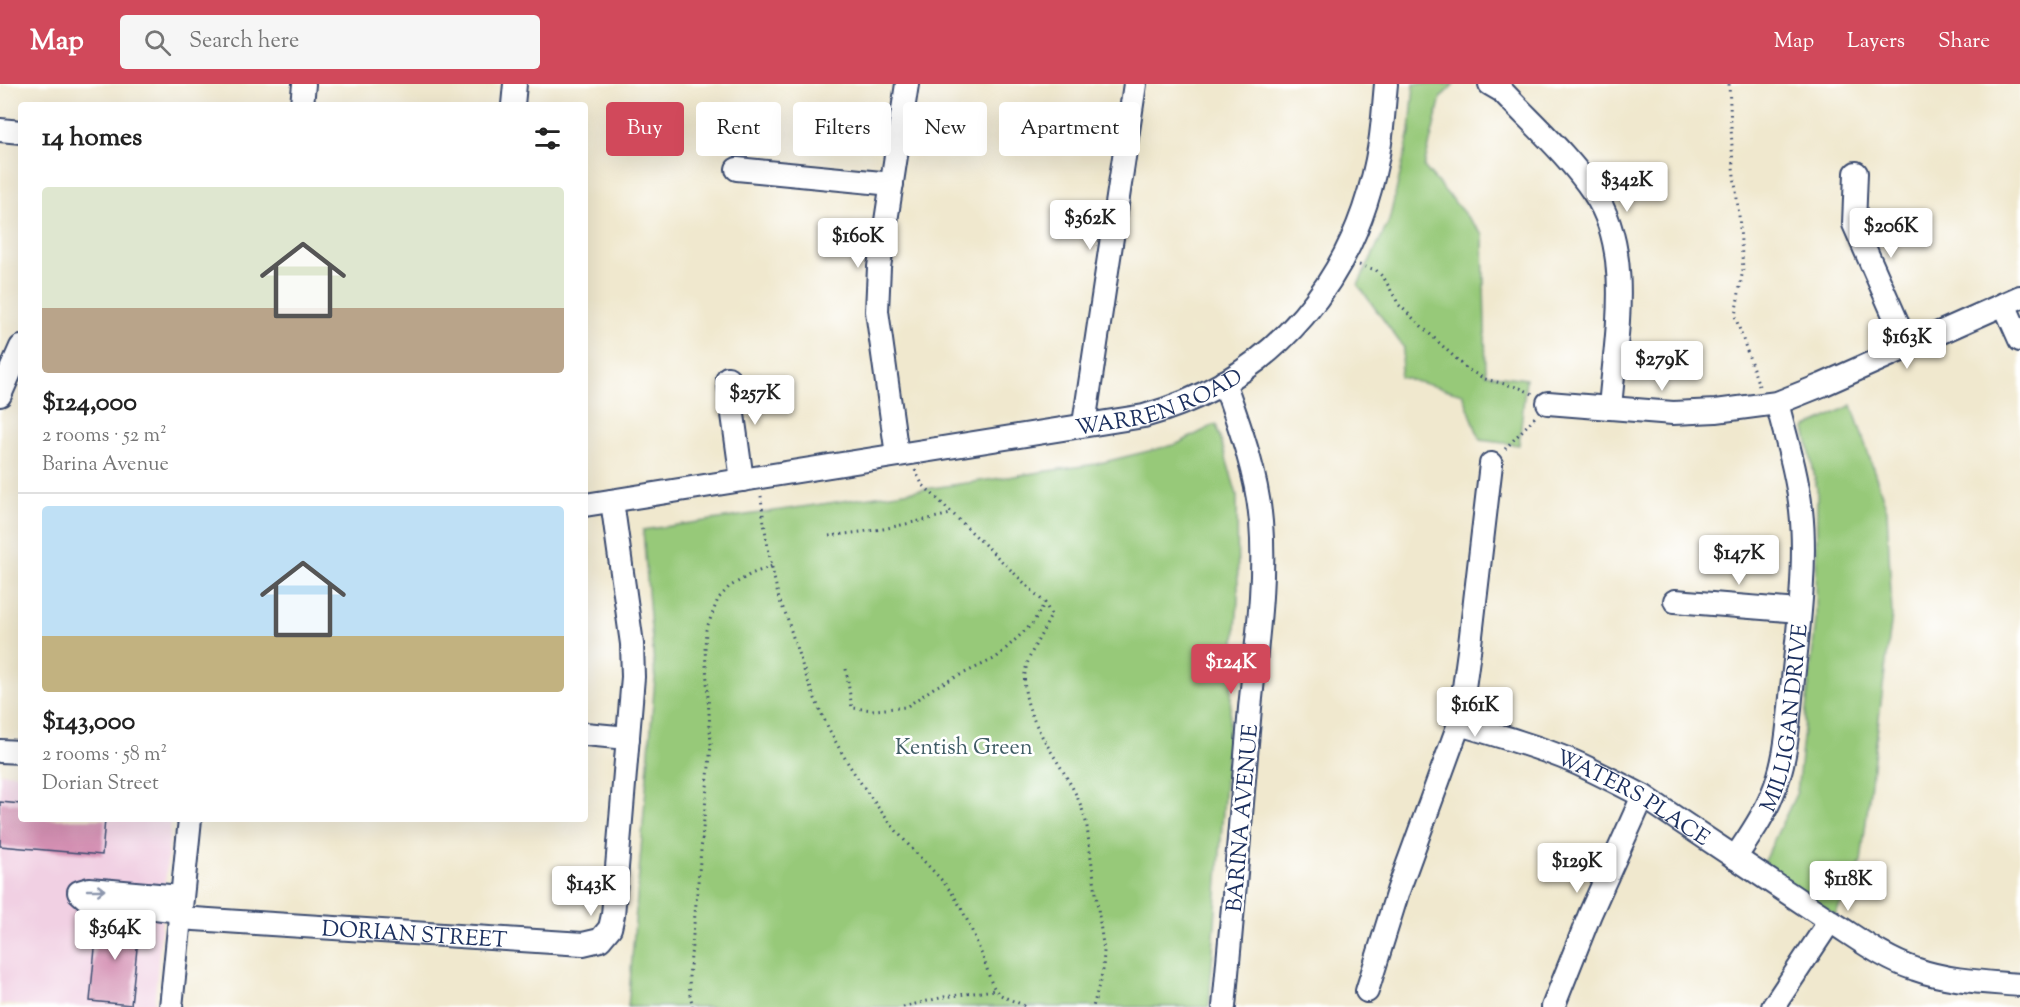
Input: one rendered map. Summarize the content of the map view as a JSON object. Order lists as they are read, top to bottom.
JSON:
{
  "streets": {
    "street": [
      "WARREN ROAD",
      "MILLIGAN DRIVE",
      "WATERS PLACE",
      "BARINA AVENUE",
      "DORIAN STREET"
    ]
  },
  "crossings": [
    ["WARREN ROAD", "BARINA AVENUE"],
    ["WARREN ROAD", "DORIAN STREET"],
    ["MILLIGAN DRIVE", "WATERS PLACE"]
  ],
  "parks": ["Kentish Green"],
  "page": {
    "header": "Map",
    "search": "Search here",
    "nav": ["Map", "Layers", "Share"],
    "chip": [
      "Buy",
      "Rent",
      "Filters",
      "New",
      "Apartment"
    ],
    "heading": "14 homes",
    "price": [
      "$342K",
      "$362K",
      "$206K",
      "$160K",
      "$163K",
      "$279K",
      "$257K",
      "$147K",
      "$124K",
      "$161K",
      "$129K",
      "$118K",
      "$143K",
      "$364K"
    ],
    "list": [
      {
        "name": "$124,000",
        "note": "2 rooms · 52 m² · Barina Avenue"
      },
      {
        "name": "$143,000",
        "note": "2 rooms · 58 m² · Dorian Street"
      }
    ]
  }
}
